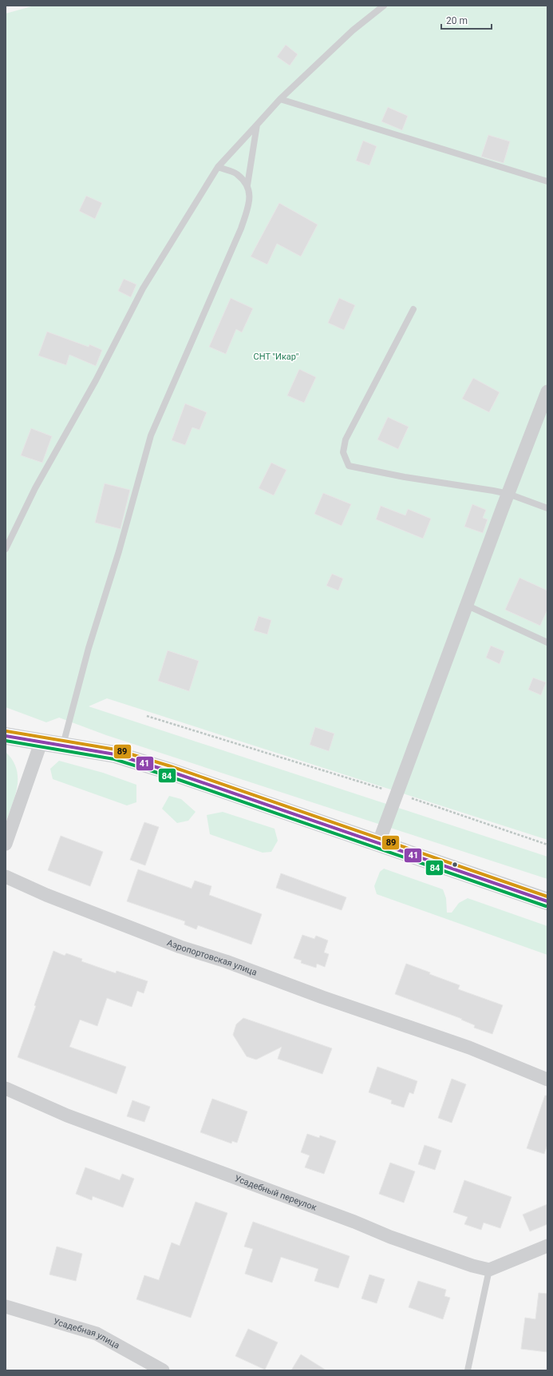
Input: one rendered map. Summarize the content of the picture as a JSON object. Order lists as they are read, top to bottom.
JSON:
{
  "streets": {
    "street": ["Аэропортовская улица", "Усадебный переулок", "Усадебная улица"]
  },
  "parks": ["СНТ \"Икар\""],
  "lines": ["transit line 89", "transit line 41", "transit line 84"],
  "scale_bar": "20 m"
}
